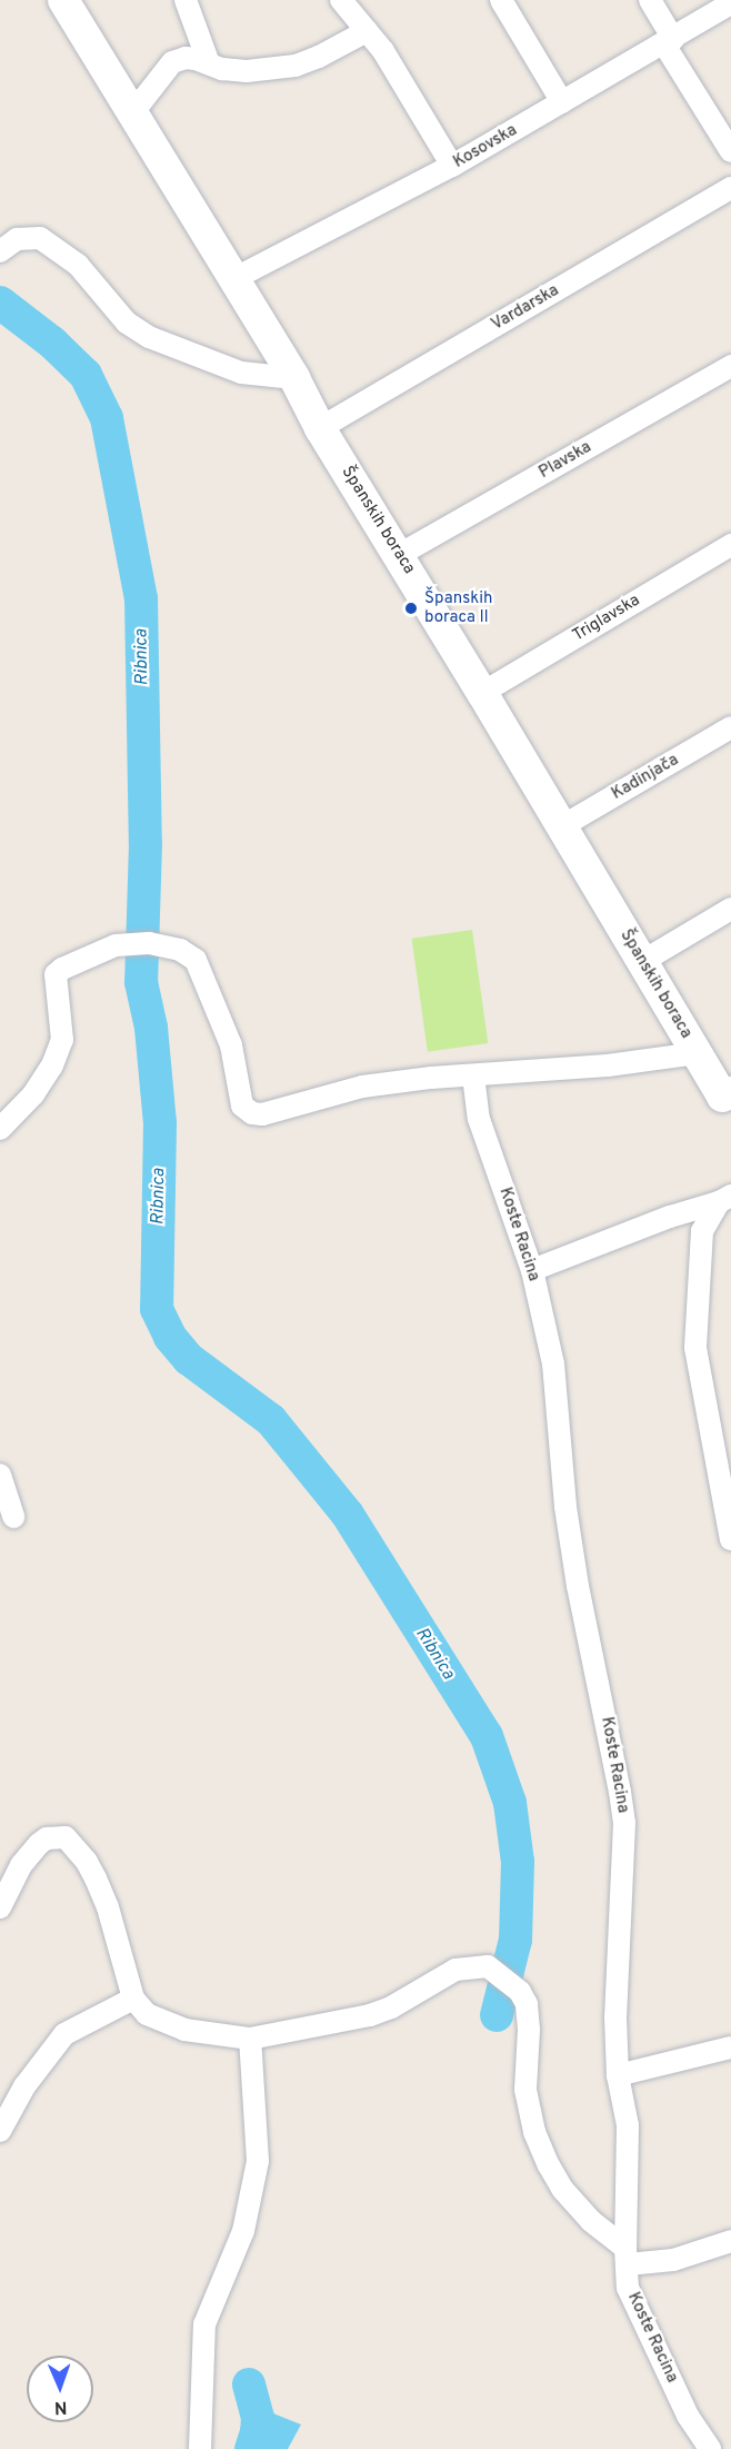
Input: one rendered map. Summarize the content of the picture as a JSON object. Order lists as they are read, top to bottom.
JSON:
{
  "streets": {
    "main road": ["Španskih boraca"],
    "street": [
      "Kosovska",
      "Vardarska",
      "Plavska",
      "Triglavska",
      "Kadinjača",
      "Koste Racina"
    ]
  },
  "crossings": [
    ["Kosovska", "Španskih boraca"],
    ["Vardarska", "Španskih boraca"],
    ["Plavska", "Španskih boraca"],
    ["Španskih boraca", "Triglavska"],
    ["Španskih boraca", "Kadinjača"]
  ],
  "water": ["Ribnica"],
  "places": ["Španskih boraca II"],
  "north": "bottom"
}
